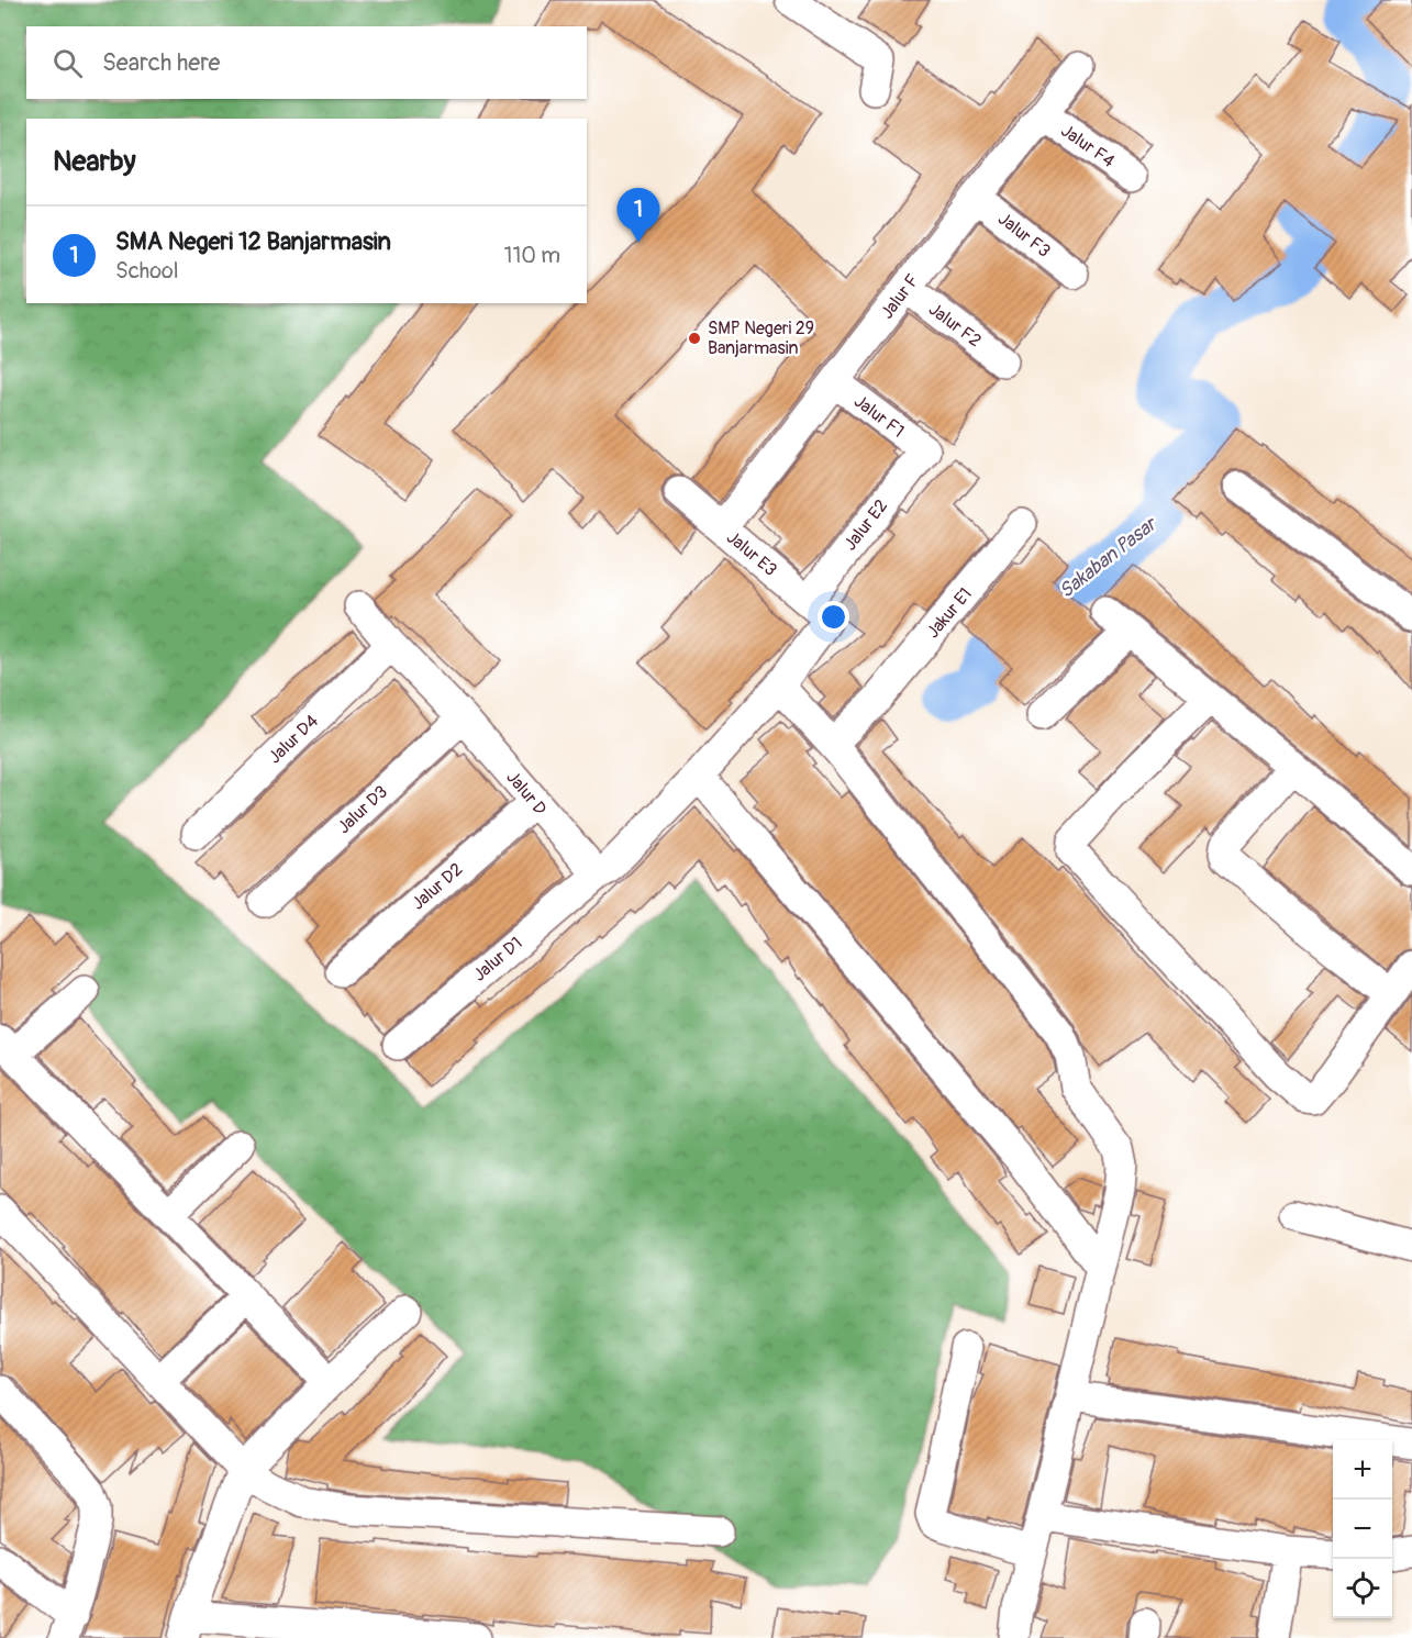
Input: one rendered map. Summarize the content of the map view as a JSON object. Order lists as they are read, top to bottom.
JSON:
{
  "streets": {
    "street": [
      "Jalur F4",
      "Jalur F3",
      "Jalur F",
      "Jalur F2",
      "Jalur F1",
      "Jalur E2",
      "Jalur E3",
      "Jakur E1",
      "Jalur D4",
      "Jalur D",
      "Jalur D3",
      "Jalur D2",
      "Jalur D1"
    ]
  },
  "crossings": [
    ["Jalur F4", "Jalur F"],
    ["Jalur F3", "Jalur F"],
    ["Jalur F", "Jalur F2"],
    ["Jalur F", "Jalur F1"],
    ["Jalur F", "Jalur E3"],
    ["Jalur F1", "Jalur E2"],
    ["Jalur E2", "Jalur E3"],
    ["Jalur D4", "Jalur D"],
    ["Jalur D", "Jalur D3"],
    ["Jalur D", "Jalur D2"],
    ["Jalur D", "Jalur D1"]
  ],
  "water": ["Sakaban Pasar"],
  "places": ["SMP Negeri 29 Banjarmasin"],
  "page": {
    "search": "Search here",
    "heading": "Nearby",
    "pins": "1",
    "list": [
      {
        "mark": "1",
        "name": "SMA Negeri 12 Banjarmasin",
        "note": "School",
        "value": "110 m"
      }
    ],
    "map_buttons": ["+", "−"]
  }
}
